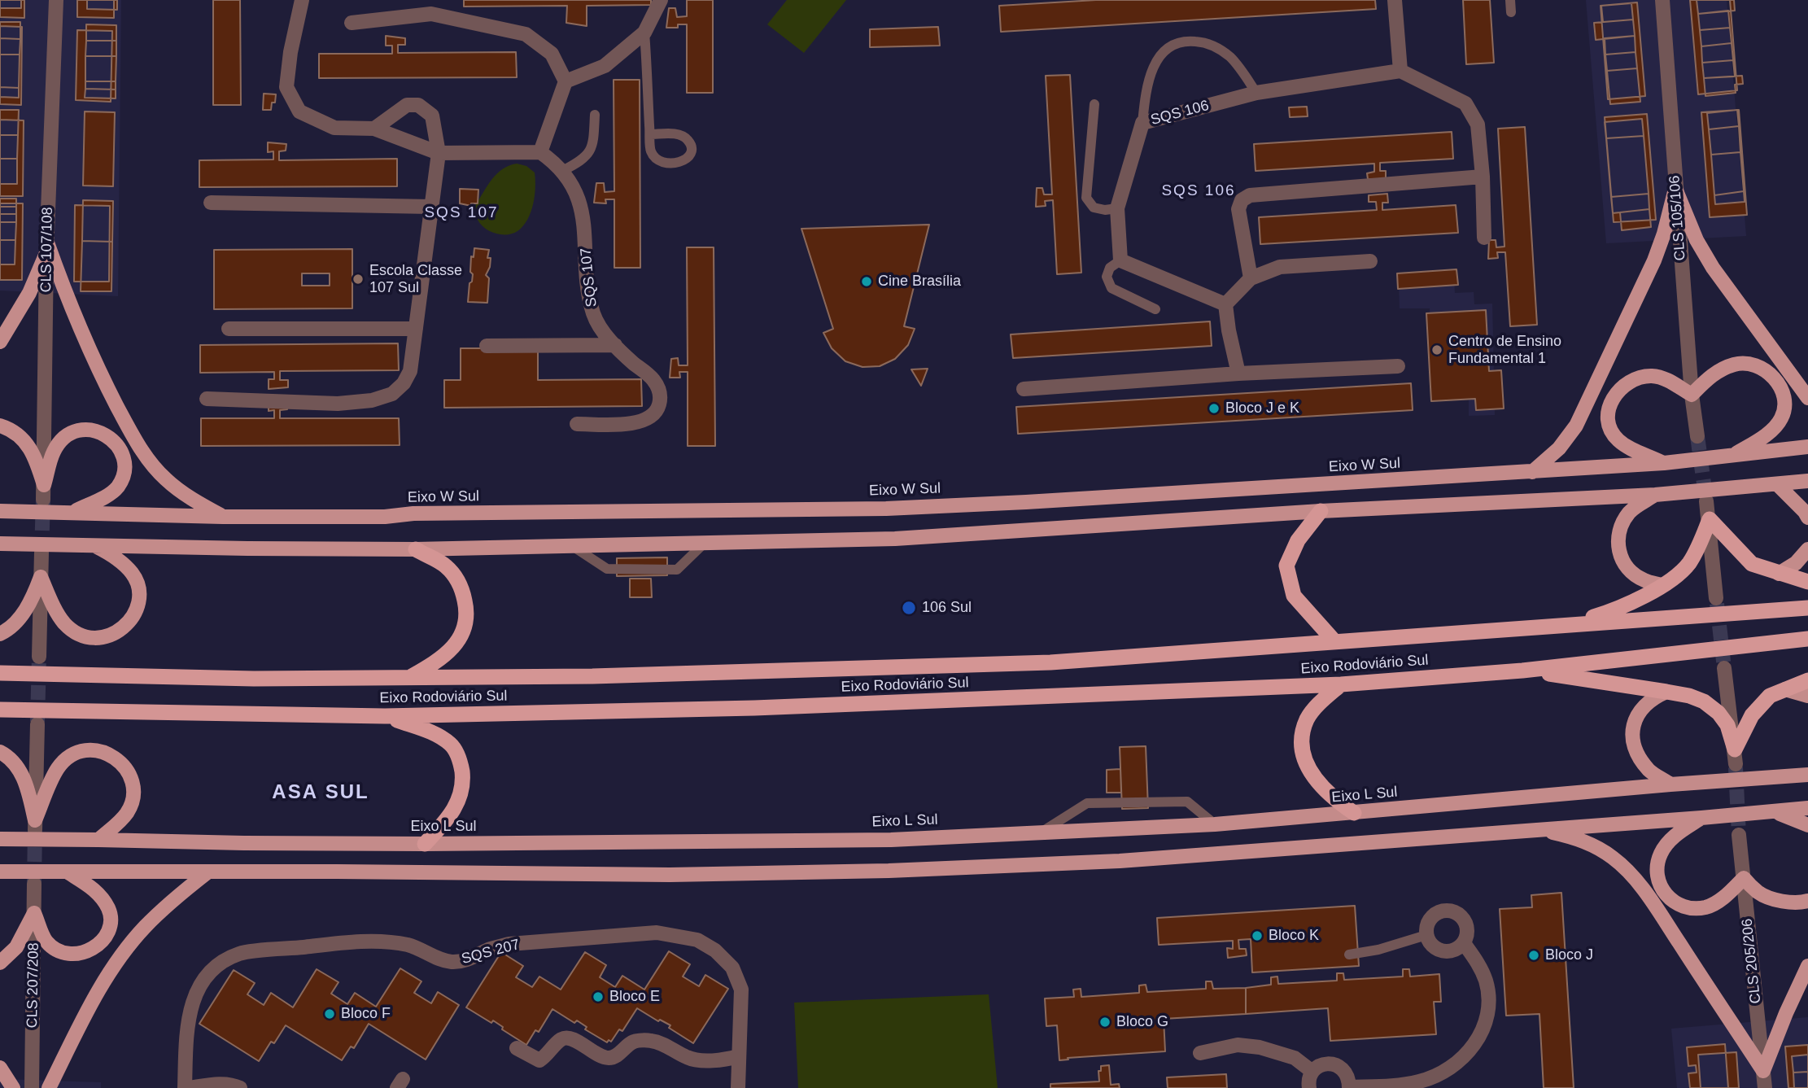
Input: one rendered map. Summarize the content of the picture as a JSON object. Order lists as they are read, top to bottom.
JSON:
{
  "streets": {
    "highway": ["Eixo Rodoviário Sul"],
    "main road": ["Eixo W Sul", "Eixo L Sul"],
    "street": [
      "SQS 106",
      "CLS 105/106",
      "CLS 107/108",
      "SQS 107",
      "SQS 207",
      "CLS 205/206",
      "CLS 207/208"
    ]
  },
  "districts": ["SQS 106", "SQS 107", "ASA SUL"],
  "places": [
    "Escola Classe 107 Sul",
    "Cine Brasília",
    "Centro de Ensino Fundamental 1",
    "Bloco J e K",
    "106 Sul",
    "Bloco K",
    "Bloco J",
    "Bloco E",
    "Bloco F",
    "Bloco G"
  ]
}
